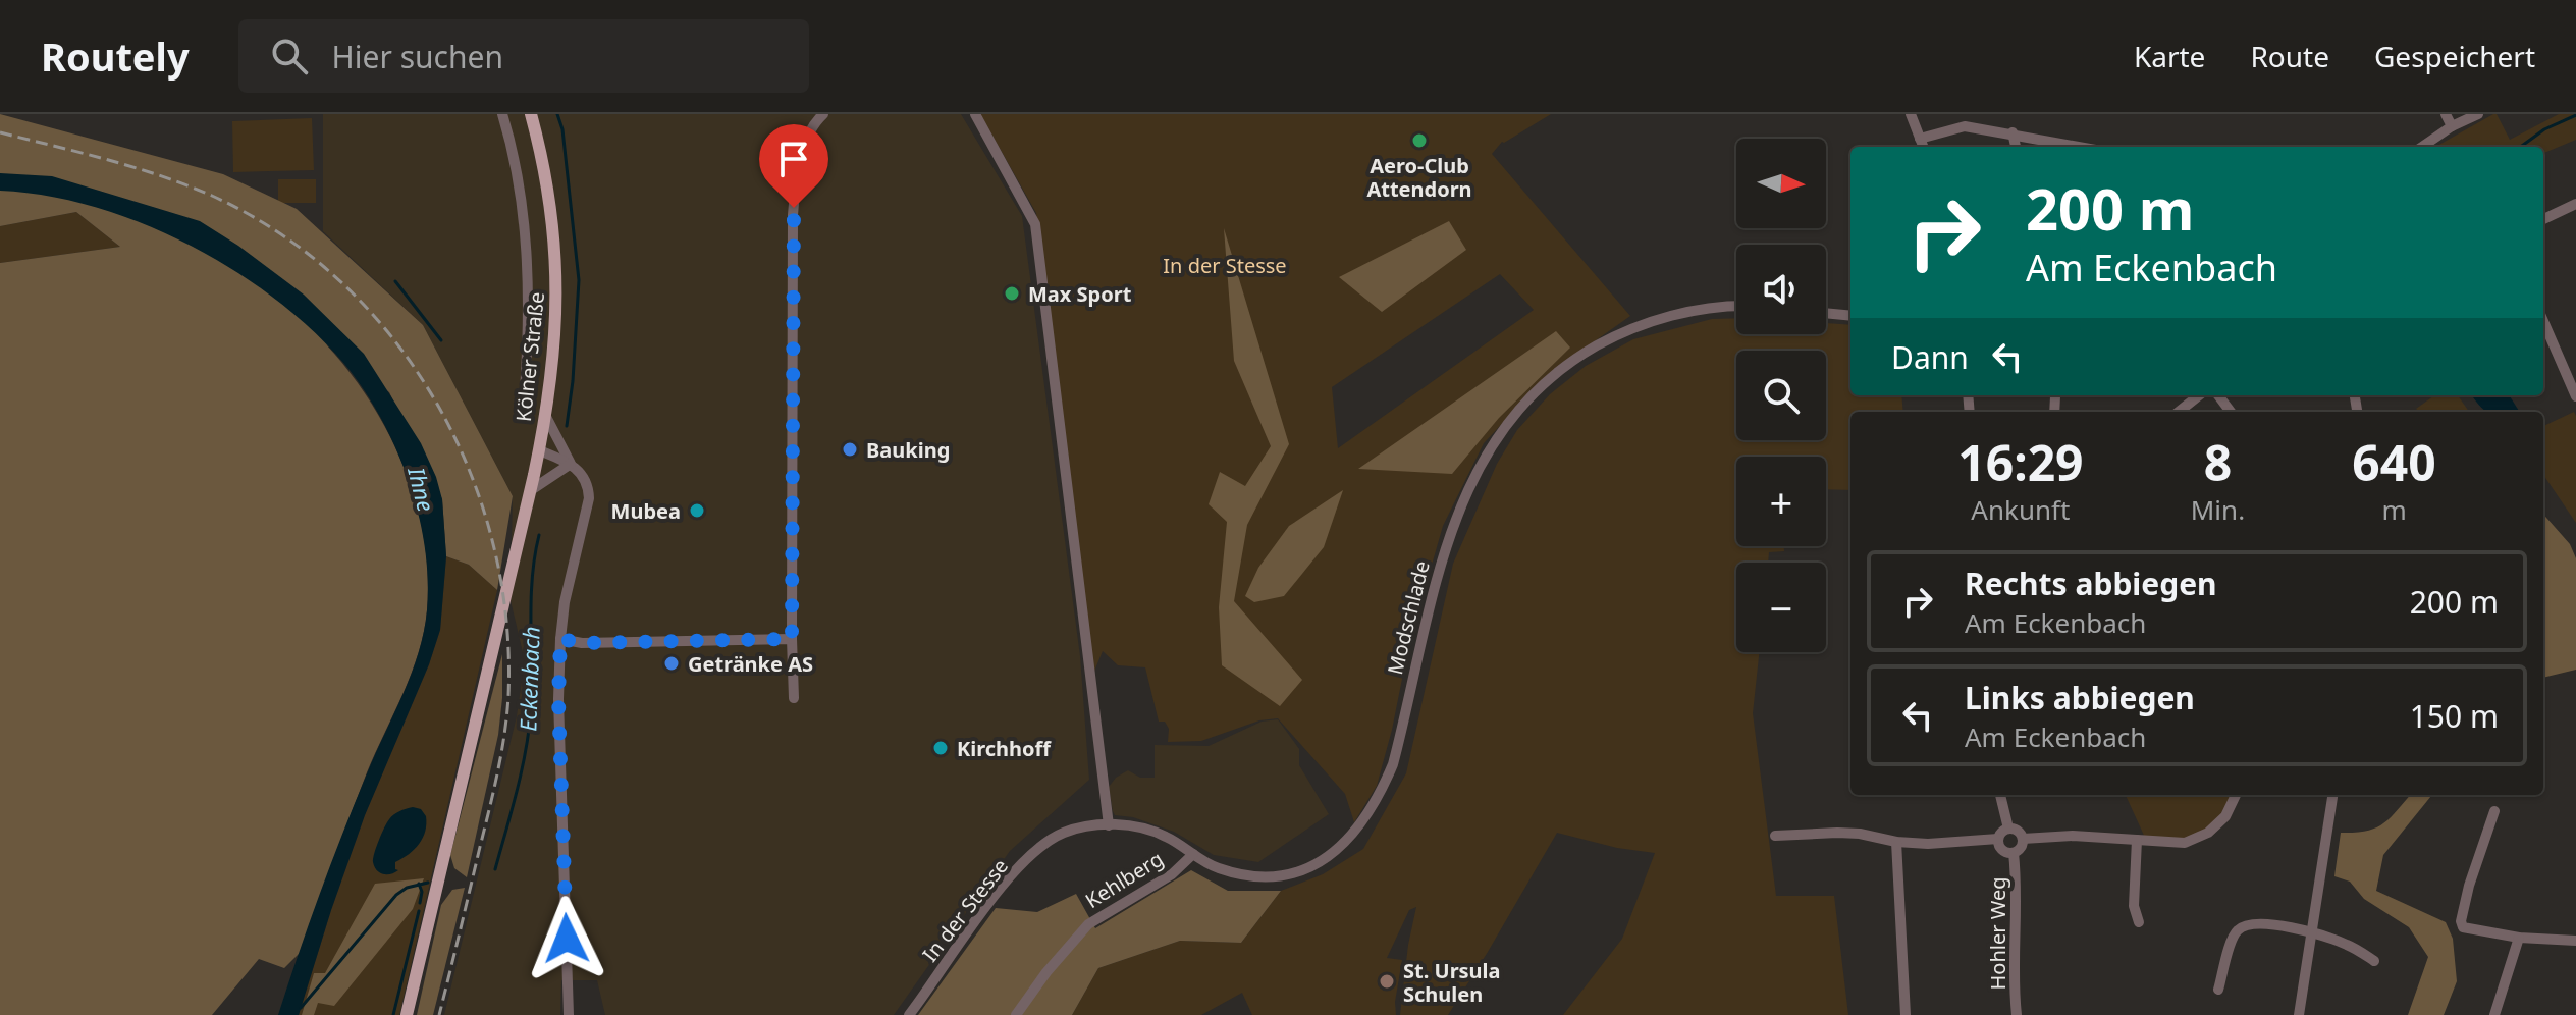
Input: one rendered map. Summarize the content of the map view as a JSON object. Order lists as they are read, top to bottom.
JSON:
{
  "streets": {
    "main road": ["Kölner Straße"],
    "street": [
      "Modschlade",
      "Kehlberg",
      "In der Stesse",
      "Hohler Weg"
    ]
  },
  "crossings": [
    ["Modschlade", "Kehlberg"],
    ["Modschlade", "In der Stesse"]
  ],
  "water": ["Ihne", "Eckenbach"],
  "parks": ["In der Stesse"],
  "places": [
    "Aero-Club Attendorn",
    "Max Sport",
    "Bauking",
    "Mubea",
    "Getränke AS",
    "Kirchhoff",
    "St. Ursula Schulen"
  ],
  "north": "right",
  "page": {
    "header": "Routely",
    "search": "Hier suchen",
    "nav": ["Karte", "Route", "Gespeichert"],
    "map_buttons": ["+", "−"],
    "turn": ["200 m", "Am Eckenbach"],
    "then": "Dann",
    "eta": [
      "16:29",
      "Ankunft",
      "8",
      "Min.",
      "640",
      "m"
    ],
    "list": [
      {
        "name": "Rechts abbiegen",
        "note": "Am Eckenbach",
        "value": "200 m"
      },
      {
        "name": "Links abbiegen",
        "note": "Am Eckenbach",
        "value": "150 m"
      }
    ]
  }
}
